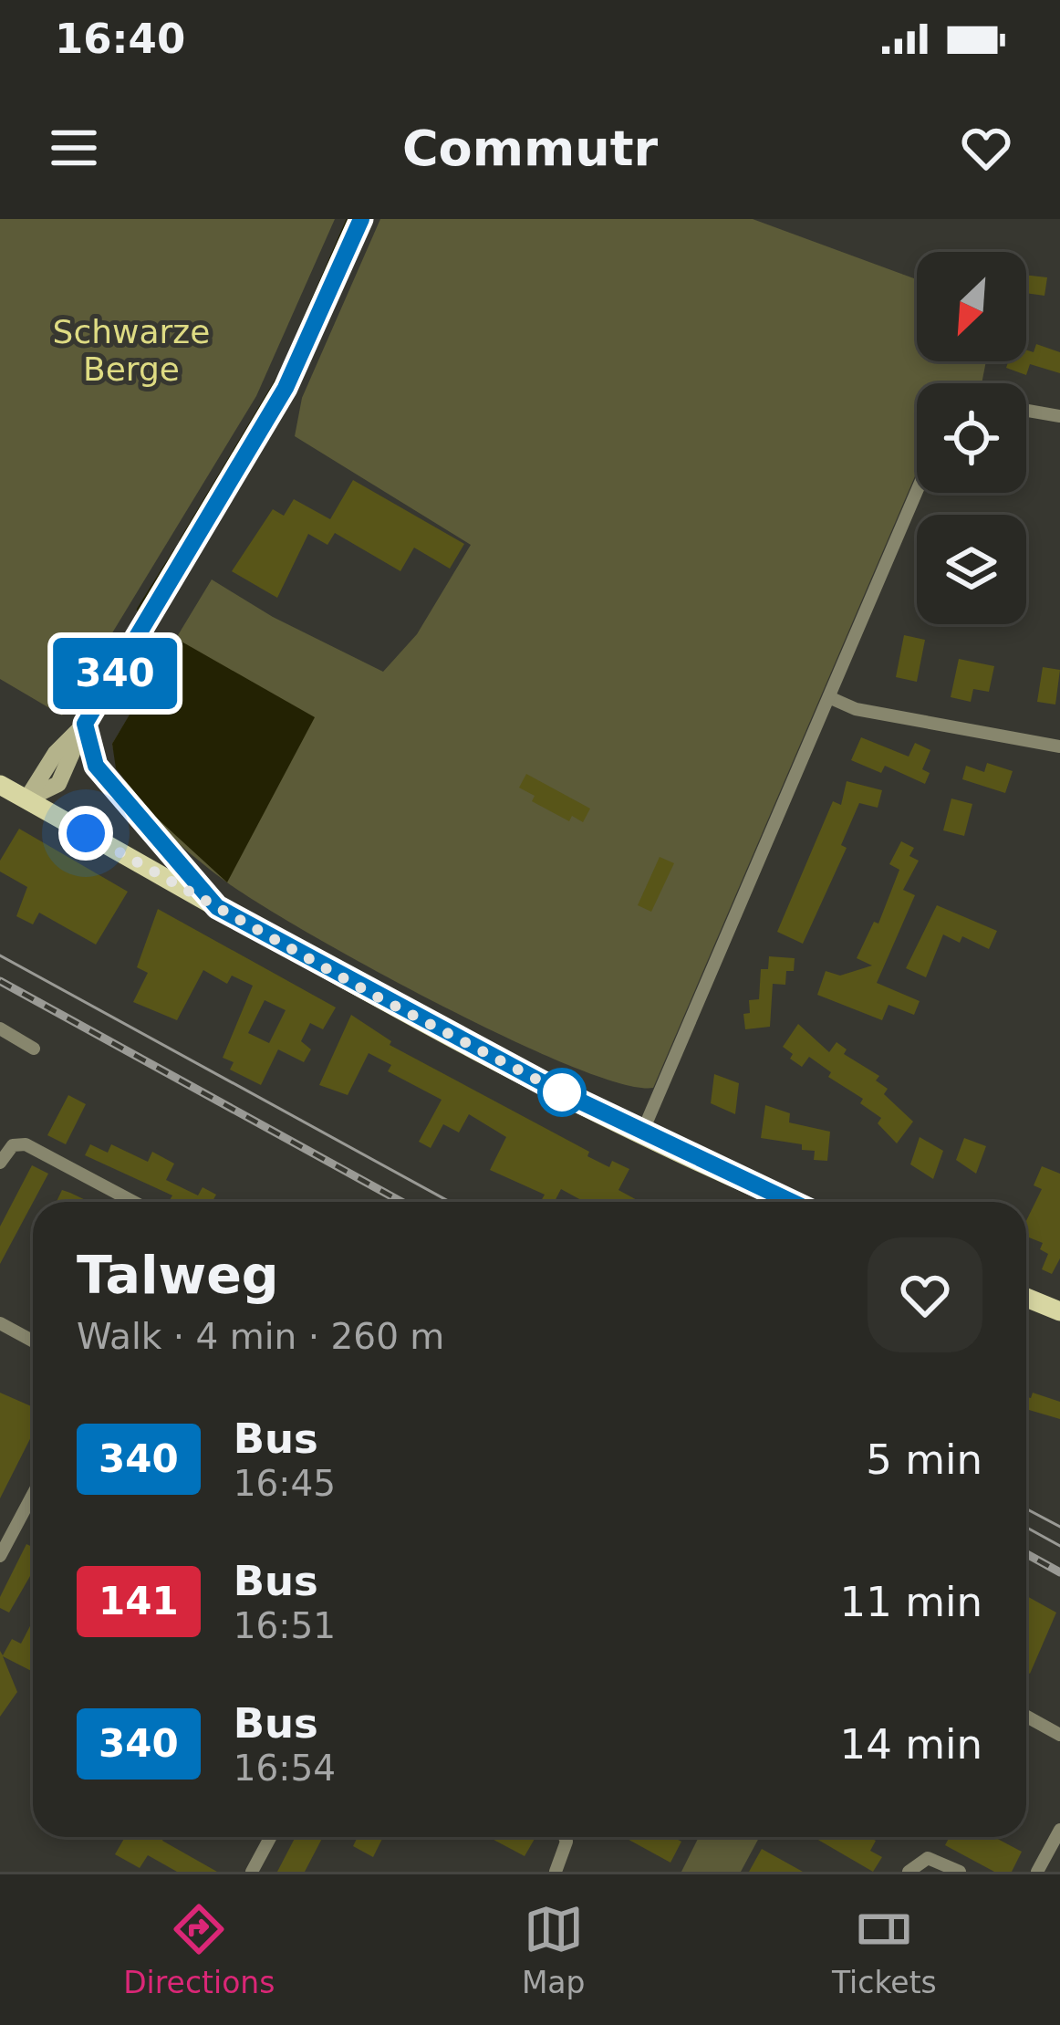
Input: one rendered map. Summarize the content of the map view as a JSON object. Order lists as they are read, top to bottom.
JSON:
{
  "parks": ["Schwarze Berge"],
  "lines": ["bus line 340"],
  "north": "bottom left",
  "page": {
    "status": "16:40",
    "header": "Commutr",
    "on_map": "340",
    "heading": ["Talweg", "Walk · 4 min · 260 m"],
    "list": [
      {
        "mark": "340",
        "name": "Bus",
        "note": "16:45",
        "value": "5 min"
      },
      {
        "mark": "141",
        "name": "Bus",
        "note": "16:51",
        "value": "11 min"
      },
      {
        "mark": "340",
        "name": "Bus",
        "note": "16:54",
        "value": "14 min"
      }
    ],
    "tabs": ["Directions", "Map", "Tickets"]
  }
}
